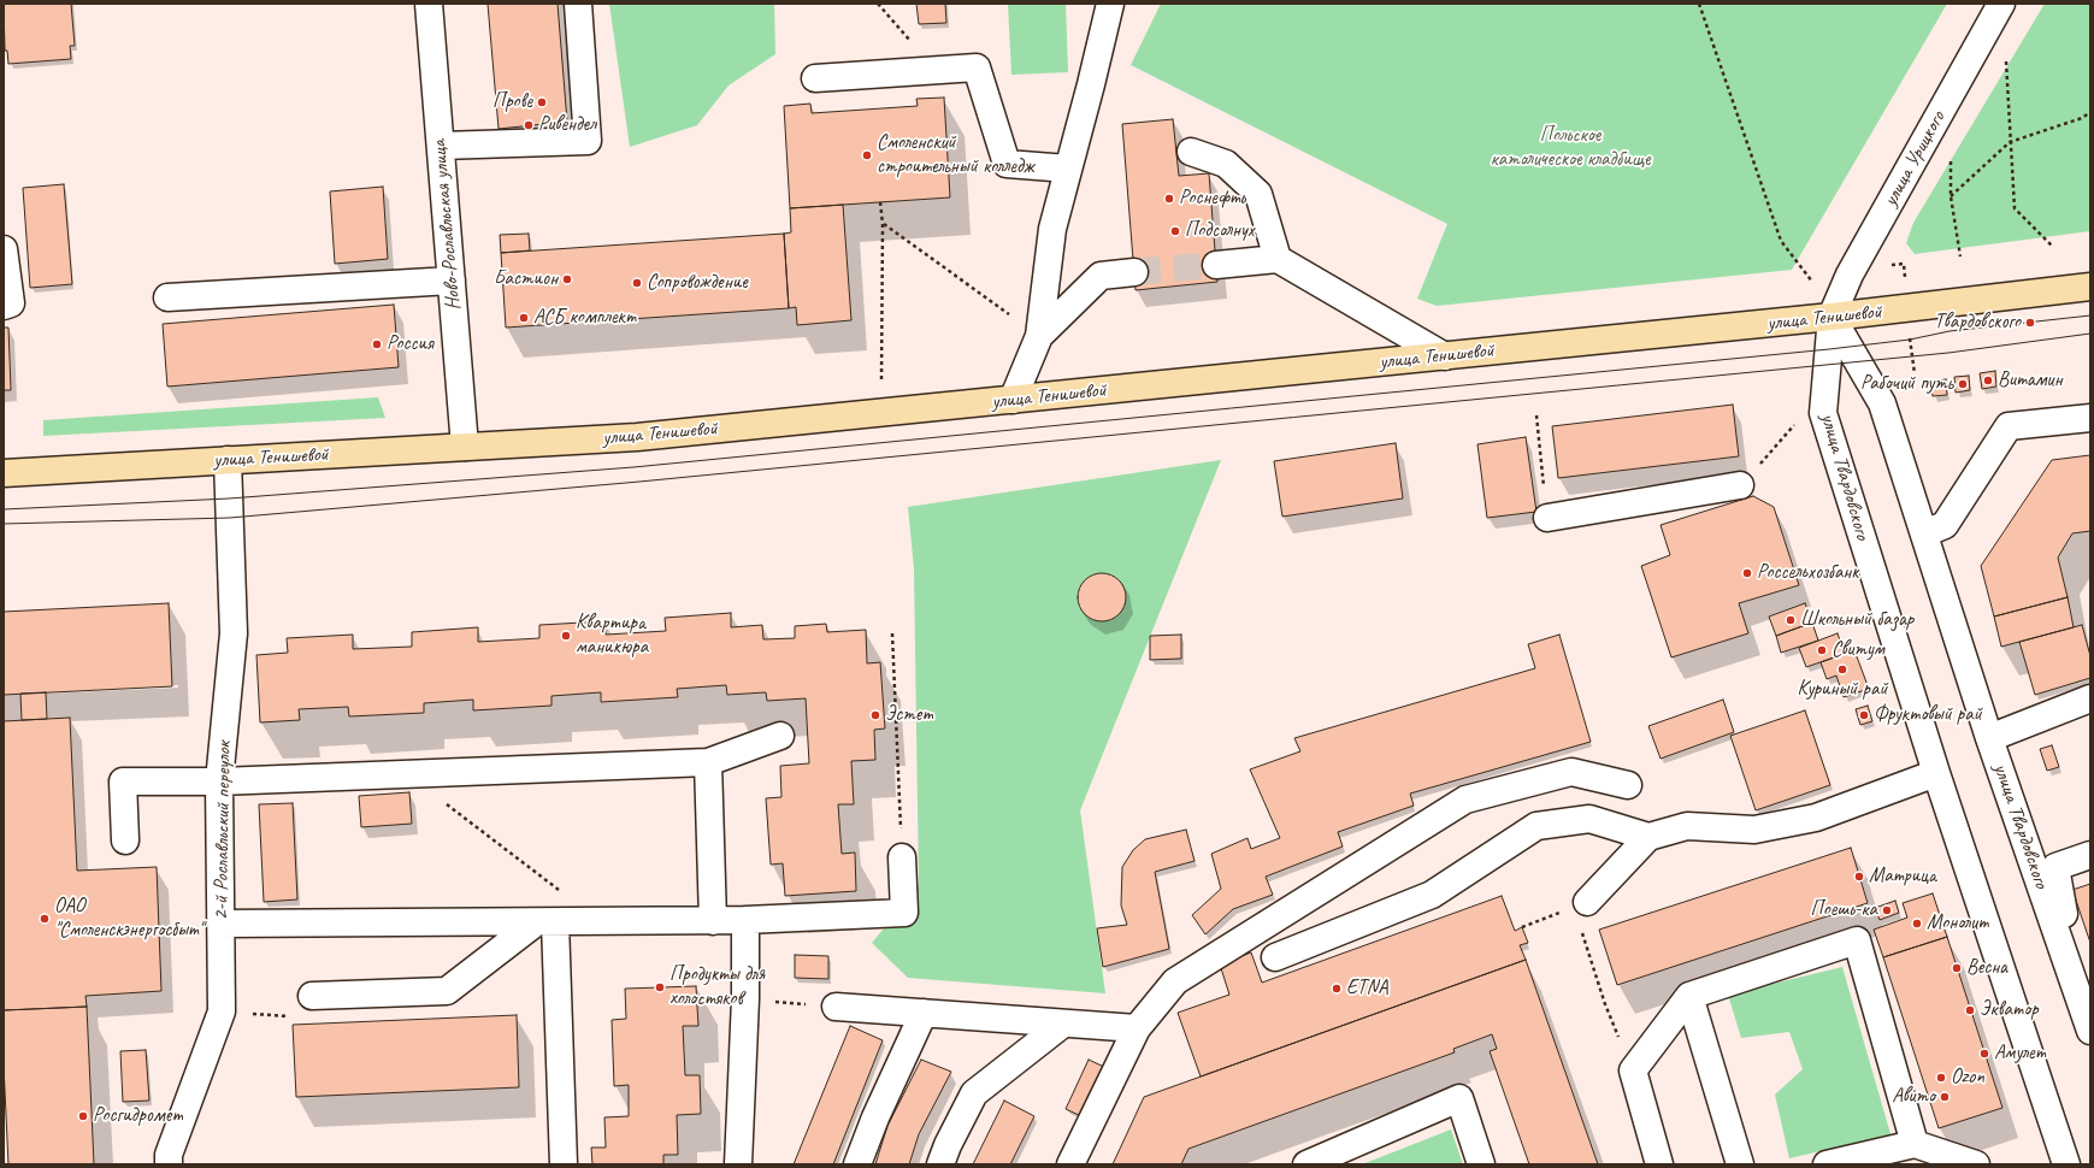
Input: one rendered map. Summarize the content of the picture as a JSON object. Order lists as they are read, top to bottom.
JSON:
{
  "streets": {
    "main road": ["улица Тенишевой"],
    "street": [
      "улица Урицкого",
      "Ново-Рославльская улица",
      "улица Твардовского",
      "2-й Рославльский переулок"
    ]
  },
  "crossings": [
    ["улица Урицкого", "улица Тенишевой"],
    ["улица Урицкого", "улица Твардовского"],
    ["Ново-Рославльская улица", "улица Тенишевой"],
    ["улица Тенишевой", "улица Твардовского"],
    ["улица Тенишевой", "2-й Рославльский переулок"]
  ],
  "parks": ["Польское католическое кладбище"],
  "places": [
    "Прове",
    "Ривендел",
    "Смоленский строительный колледж",
    "Роснефть",
    "Подсолнух",
    "Бастион",
    "Сопровождение",
    "АСБ комплект",
    "Твардовского",
    "Россия",
    "Витамин",
    "Рабочий путь",
    "Россельхозбанк",
    "Школьный базар",
    "Квартира маникюра",
    "Свитум",
    "Куриный рай",
    "Эстет",
    "Фруктовый рай",
    "Матрица",
    "Поешь-ка",
    "ОАО \"Смоленскэнергосбыт\"",
    "Монолит",
    "Весна",
    "Продукты для холостяков",
    "ETNA",
    "Экватор",
    "Амулет",
    "Ozon",
    "Авито",
    "Росгидромет"
  ]
}
